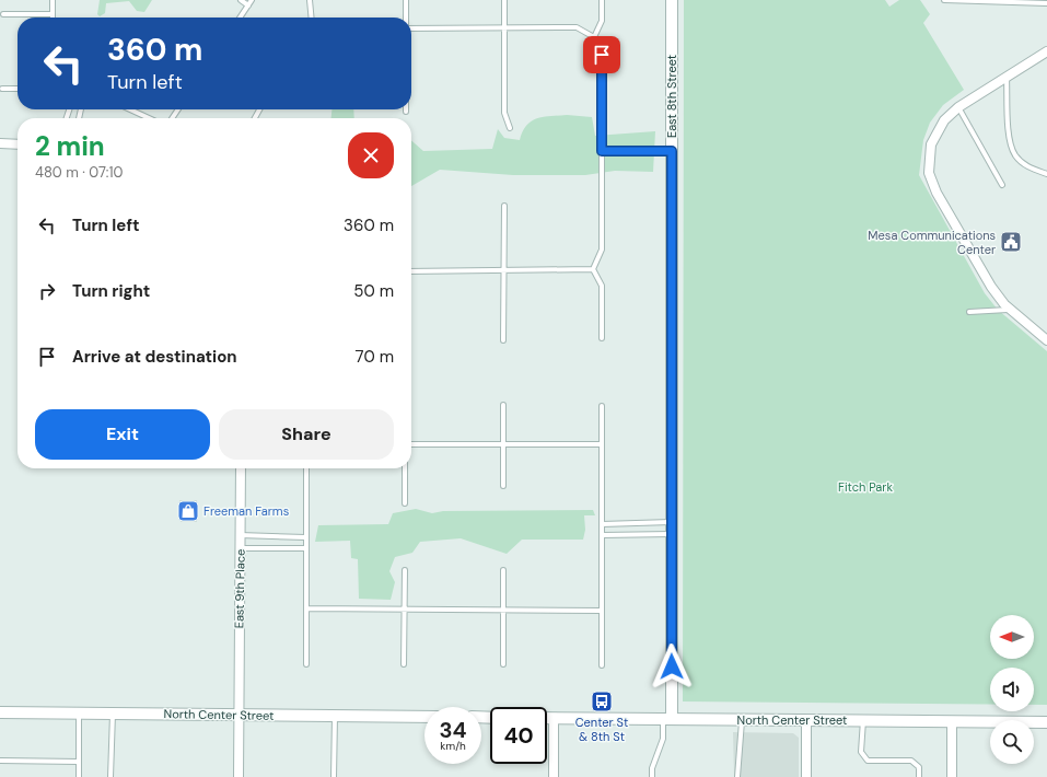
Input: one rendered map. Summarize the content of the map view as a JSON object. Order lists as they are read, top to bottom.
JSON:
{
  "streets": {
    "street": ["East 8th Street", "East 9th Place", "North Center Street"]
  },
  "crossings": [
    ["East 8th Street", "North Center Street"],
    ["East 9th Place", "North Center Street"]
  ],
  "parks": ["Fitch Park"],
  "places": {
    "public building": ["Mesa Communications Center"],
    "shop": ["Freeman Farms"],
    "bus stop": ["Center St & 8th St"]
  },
  "north": "left",
  "page": {
    "turn": ["360 m", "Turn left"],
    "heading": ["2 min", "480 m · 07:10"],
    "list": [
      {
        "name": "Turn left",
        "value": "360 m"
      },
      {
        "name": "Turn right",
        "value": "50 m"
      },
      {
        "name": "Arrive at destination",
        "value": "70 m"
      }
    ],
    "buttons": ["Exit", "Share"],
    "speed": "34 km/h",
    "limit": "40"
  }
}
